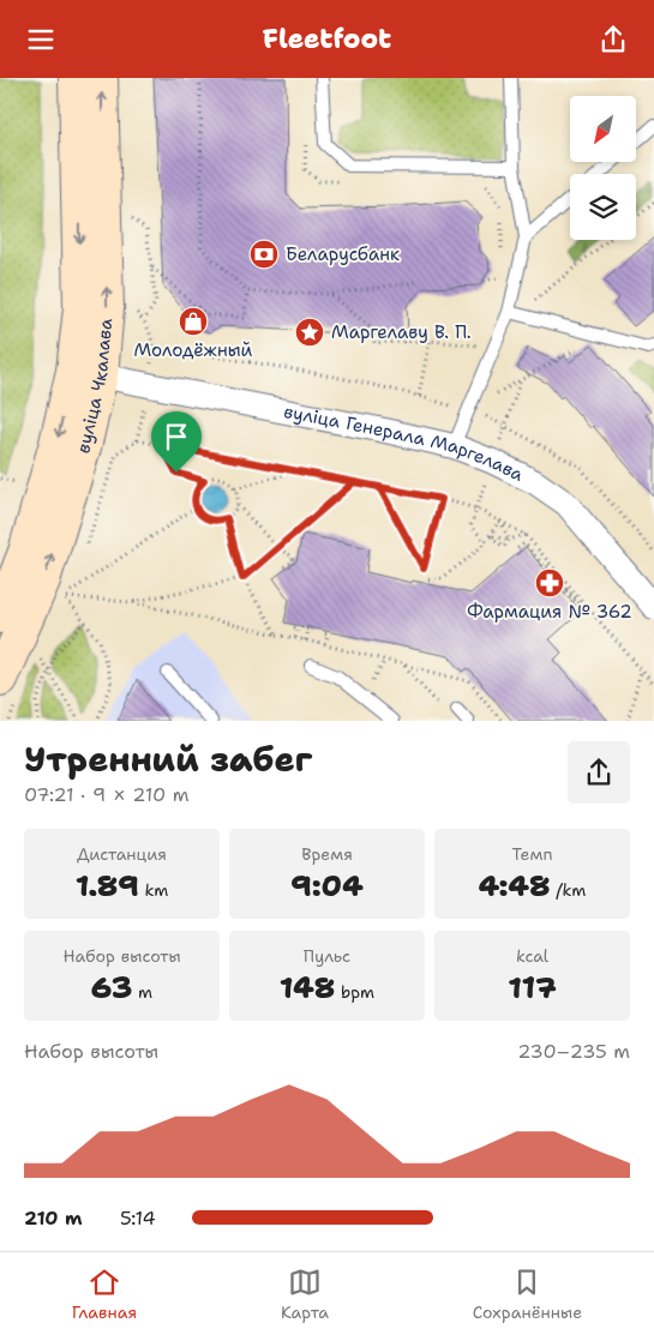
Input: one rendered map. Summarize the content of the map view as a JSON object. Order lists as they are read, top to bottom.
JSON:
{
  "streets": {
    "main road": ["вуліца Чкалава"],
    "street": ["вуліца Генерала Маргелава"]
  },
  "crossings": [
    ["вуліца Чкалава", "вуліца Генерала Маргелава"]
  ],
  "places": {
    "bank": ["Беларусбанк"],
    "shop": ["Молодёжный"],
    "place": ["Маргелаву В. П."],
    "pharmacy": ["Фармация № 362"]
  },
  "north": "bottom left",
  "page": {
    "header": "Fleetfoot",
    "heading": ["Утренний забег", "07:21 · 9 × 210 m"],
    "stats": [
      ["Дистанция", "1.89 km"],
      ["Время", "9:04"],
      ["Темп", "4:48 /km"],
      ["Набор высоты", "63 m"],
      ["Пульс", "148 bpm"],
      ["kcal", "117"]
    ],
    "chart": ["Набор высоты", "230–235 m"],
    "list": [
      {
        "name": "210 m",
        "note": "5:14"
      }
    ],
    "tabs": ["Главная", "Карта", "Сохранённые"]
  }
}
